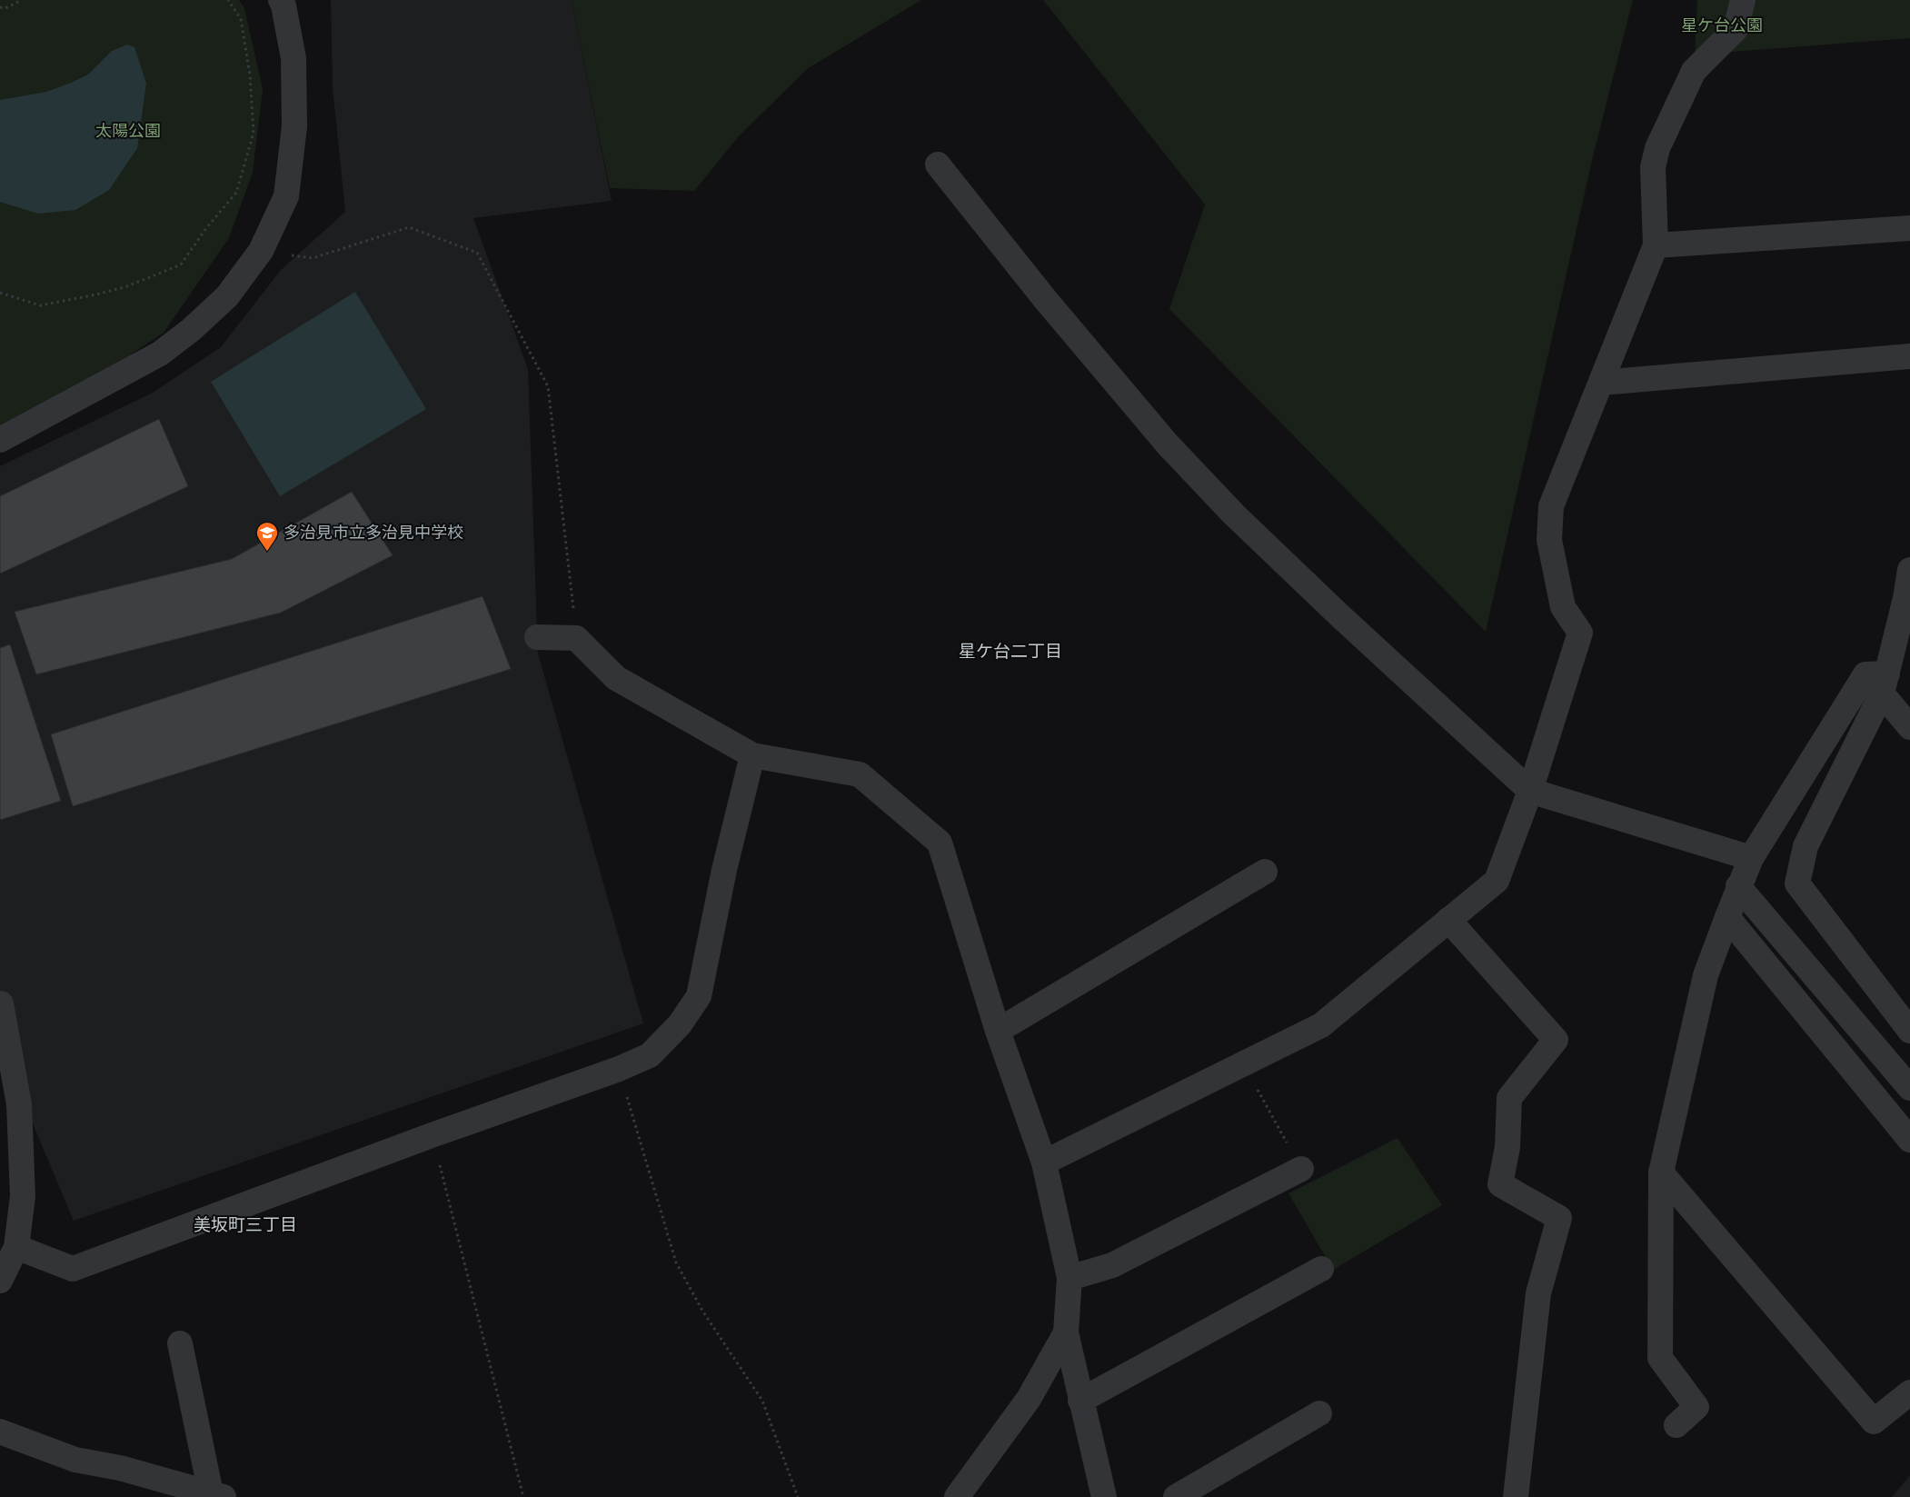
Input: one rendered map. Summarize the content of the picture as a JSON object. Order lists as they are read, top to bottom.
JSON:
{
  "districts": ["星ケ台二丁目", "美坂町三丁目"],
  "parks": ["星ケ台公園", "太陽公園"],
  "places": {
    "school or university": ["多治見市立多治見中学校"]
  }
}
